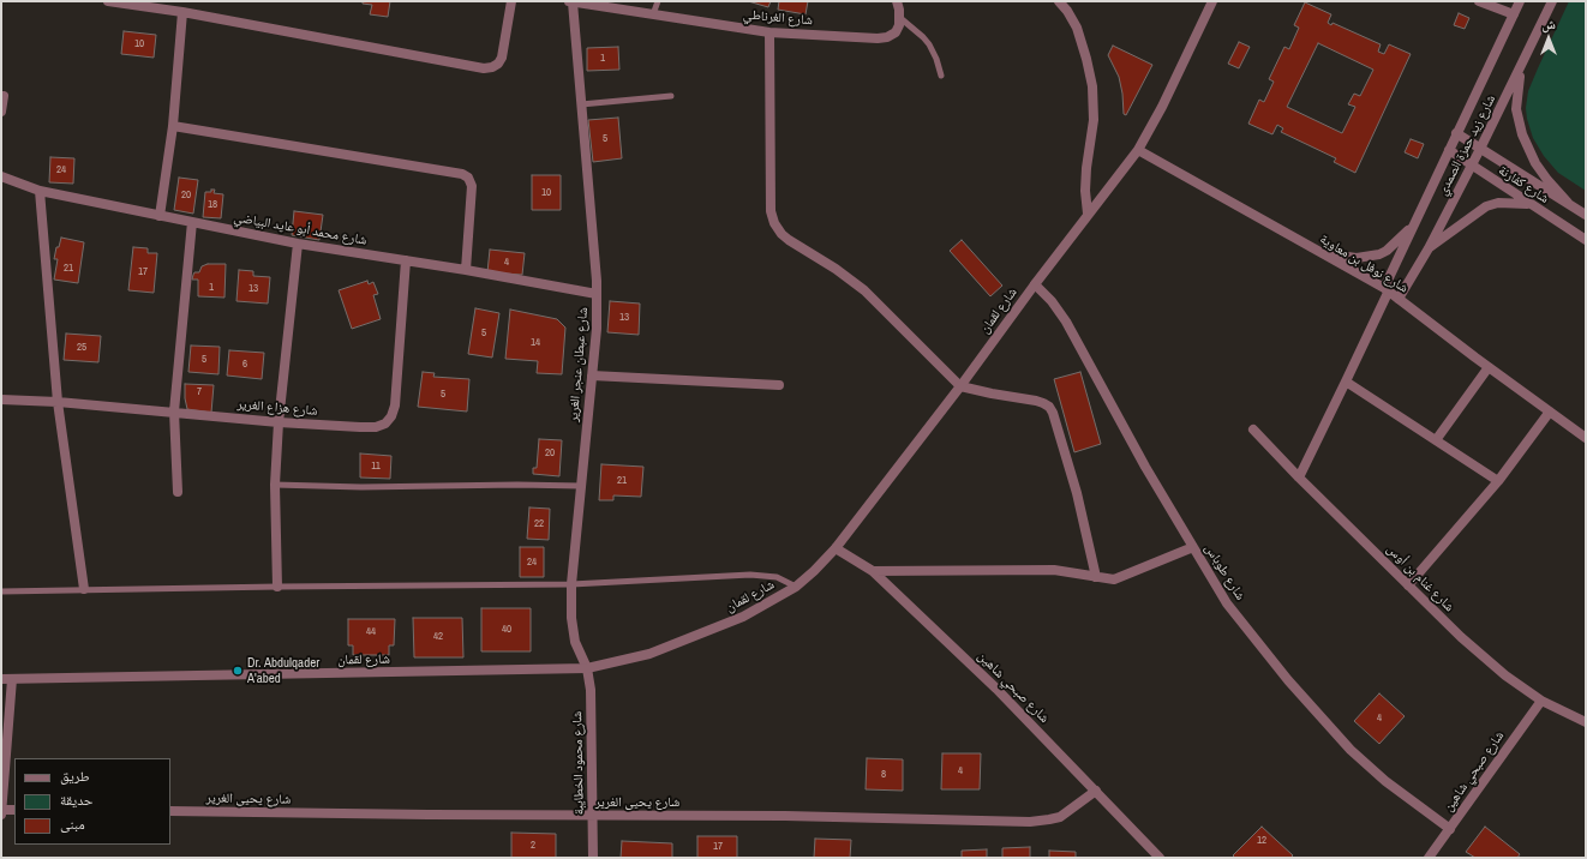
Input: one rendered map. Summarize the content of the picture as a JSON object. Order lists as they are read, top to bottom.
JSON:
{
  "streets": {
    "street": [
      "شارع الغرناطي",
      "شارع زيد حمزة الصمدي",
      "شارع كفارنة",
      "شارع محمد أبو عايد البياضي",
      "شارع نوفل بن معاوية",
      "شارع لقمان",
      "شارع عبطان عنجر الغرير",
      "شارع هزاع الغرير",
      "شارع طوباس",
      "شارع غنام بن أوس",
      "شارع صبحي شاهين",
      "شارع محمود الخطايبة",
      "شارع يحيى الغرير"
    ]
  },
  "crossings": [
    ["شارع الغرناطي", "شارع عبطان عنجر الغرير"],
    ["شارع زيد حمزة الصمدي", "شارع كفارنة"],
    ["شارع زيد حمزة الصمدي", "شارع نوفل بن معاوية"],
    ["شارع زيد حمزة الصمدي", "شارع غنام بن أوس"],
    ["شارع محمد أبو عايد البياضي", "شارع عبطان عنجر الغرير"],
    ["شارع محمد أبو عايد البياضي", "شارع هزاع الغرير"],
    ["شارع نوفل بن معاوية", "شارع لقمان"],
    ["شارع لقمان", "شارع عبطان عنجر الغرير"],
    ["شارع لقمان", "شارع طوباس"],
    ["شارع لقمان", "شارع صبحي شاهين"],
    ["شارع لقمان", "شارع محمود الخطايبة"],
    ["شارع عبطان عنجر الغرير", "شارع محمود الخطايبة"],
    ["شارع طوباس", "شارع صبحي شاهين"],
    ["شارع غنام بن أوس", "شارع صبحي شاهين"],
    ["شارع صبحي شاهين", "شارع يحيى الغرير"],
    ["شارع محمود الخطايبة", "شارع يحيى الغرير"]
  ],
  "places": ["Dr. Abdulqader A'abed"],
  "house_numbers": [
    "10",
    "1",
    "5",
    "24",
    "10",
    "20",
    "18",
    "4",
    "21",
    "17",
    "1",
    "13",
    "13",
    "5",
    "14",
    "25",
    "5",
    "6",
    "7",
    "5",
    "20",
    "11",
    "21",
    "22",
    "24",
    "40",
    "44",
    "42",
    "4",
    "4",
    "8",
    "12",
    "2",
    "17"
  ],
  "legend": ["طريق", "حديقة", "مبنى"],
  "north": "top"
}
